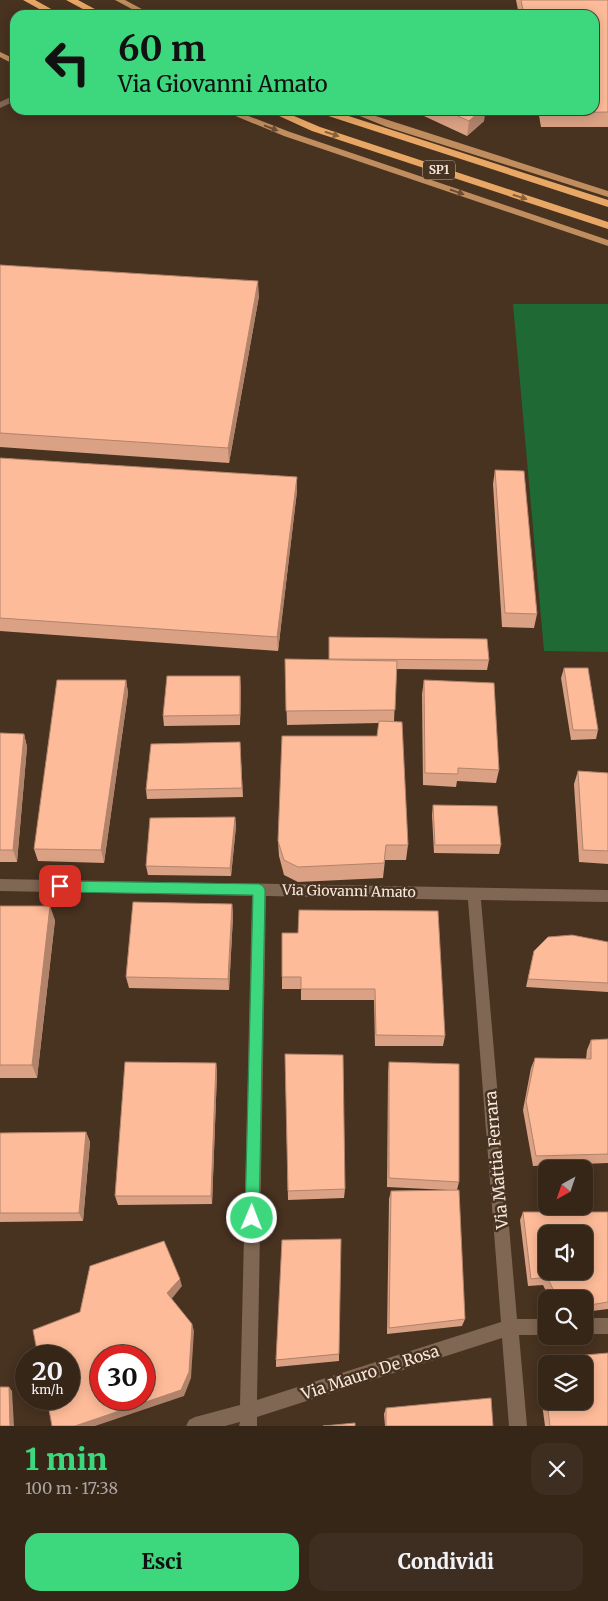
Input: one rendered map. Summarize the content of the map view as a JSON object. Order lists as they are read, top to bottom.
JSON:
{
  "streets": {
    "highway": ["SP1"],
    "street": ["Via Giovanni Amato", "Via Mattia Ferrara", "Via Mauro De Rosa"]
  },
  "crossings": [
    ["Via Giovanni Amato", "Via Mattia Ferrara"],
    ["Via Mattia Ferrara", "Via Mauro De Rosa"]
  ],
  "north": "bottom left",
  "page": {
    "turn": ["60 m", "Via Giovanni Amato"],
    "speed": "20 km/h",
    "limit": "30",
    "heading": ["1 min", "100 m · 17:38"],
    "buttons": ["Esci", "Condividi"]
  }
}
